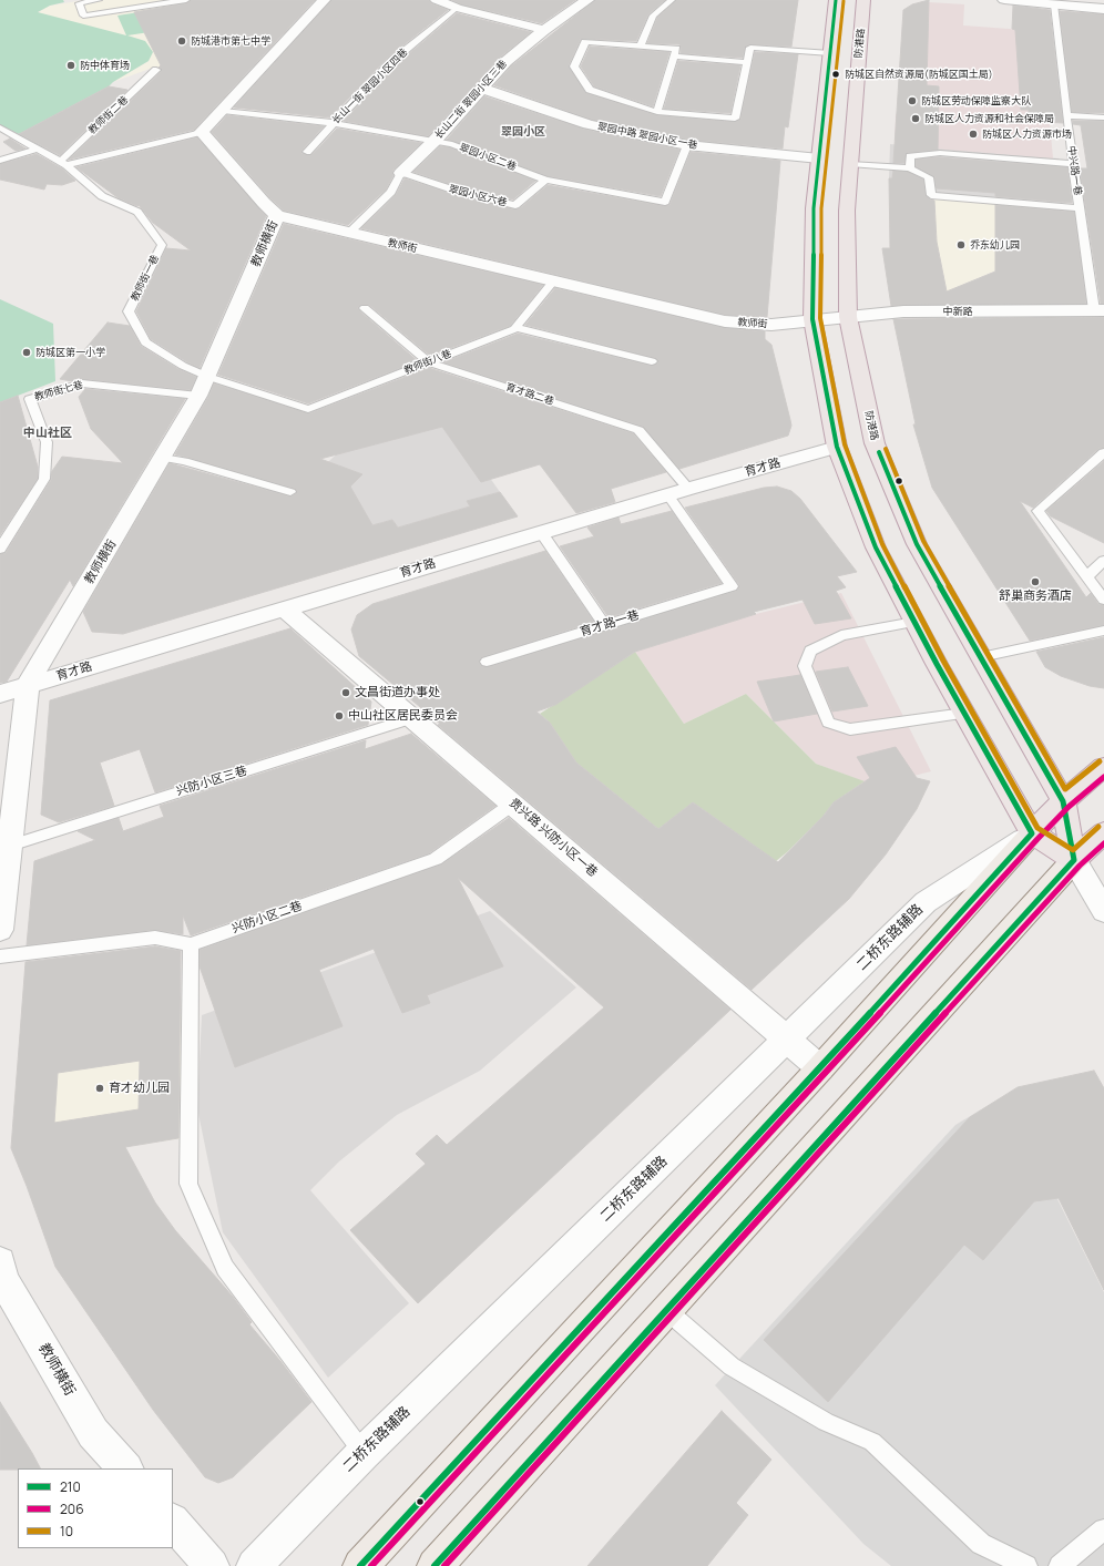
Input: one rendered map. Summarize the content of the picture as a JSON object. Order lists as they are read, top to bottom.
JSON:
{
  "streets": {
    "highway": ["防港路"],
    "street": [
      "长山二街 翠园小区三巷",
      "翠园中路 翠园小区一巷",
      "教师横街",
      "教师街",
      "中新路",
      "育才路",
      "贵兴路 兴防小区一巷",
      "二桥东路辅路"
    ],
    "lane": [
      "长山一街 翠园小区四巷",
      "教师街二巷",
      "翠园小区二巷",
      "中兴路一巷",
      "翠园小区六巷",
      "教师街一巷",
      "教师街八巷",
      "教师街七巷",
      "育才路二巷",
      "育才路一巷",
      "兴防小区三巷",
      "兴防小区二巷"
    ]
  },
  "crossings": [
    ["防港路", "翠园中路 翠园小区一巷"],
    ["防港路", "教师街"],
    ["防港路", "中新路"],
    ["防港路", "育才路"],
    ["防港路", "二桥东路辅路"],
    ["长山一街 翠园小区四巷", "翠园小区二巷"],
    ["长山二街 翠园小区三巷", "翠园中路 翠园小区一巷"],
    ["长山二街 翠园小区三巷", "翠园小区二巷"],
    ["长山二街 翠园小区三巷", "翠园小区六巷"],
    ["教师街二巷", "教师街一巷"],
    ["翠园中路 翠园小区一巷", "翠园小区二巷"],
    ["翠园小区二巷", "翠园小区六巷"],
    ["中兴路一巷", "中新路"],
    ["教师横街", "教师街"],
    ["教师横街", "教师街一巷"],
    ["教师横街", "教师街八巷"],
    ["教师横街", "教师街七巷"],
    ["教师横街", "育才路"],
    ["教师横街", "兴防小区三巷"],
    ["教师街", "中新路"],
    ["教师街一巷", "教师街八巷"],
    ["教师街八巷", "育才路二巷"],
    ["育才路二巷", "育才路"],
    ["育才路", "育才路一巷"],
    ["育才路", "贵兴路 兴防小区一巷"],
    ["兴防小区三巷", "贵兴路 兴防小区一巷"],
    ["贵兴路 兴防小区一巷", "兴防小区二巷"],
    ["贵兴路 兴防小区一巷", "二桥东路辅路"]
  ],
  "districts": ["翠园小区", "中山社区"],
  "places": [
    "防城港市第七中学",
    "防中体育场",
    "防城区自然资源局(防城区国土局)",
    "防城区劳动保障监察大队",
    "防城区人力资源和社会保障局",
    "防城区人力资源市场",
    "乔东幼儿园",
    "防城区第一小学",
    "舒巢商务酒店",
    "文昌街道办事处",
    "中山社区居民委员会",
    "育才幼儿园"
  ],
  "lines": ["transit line 210", "transit line 10", "transit line 206"],
  "legend": ["210", "206", "10"]
}
